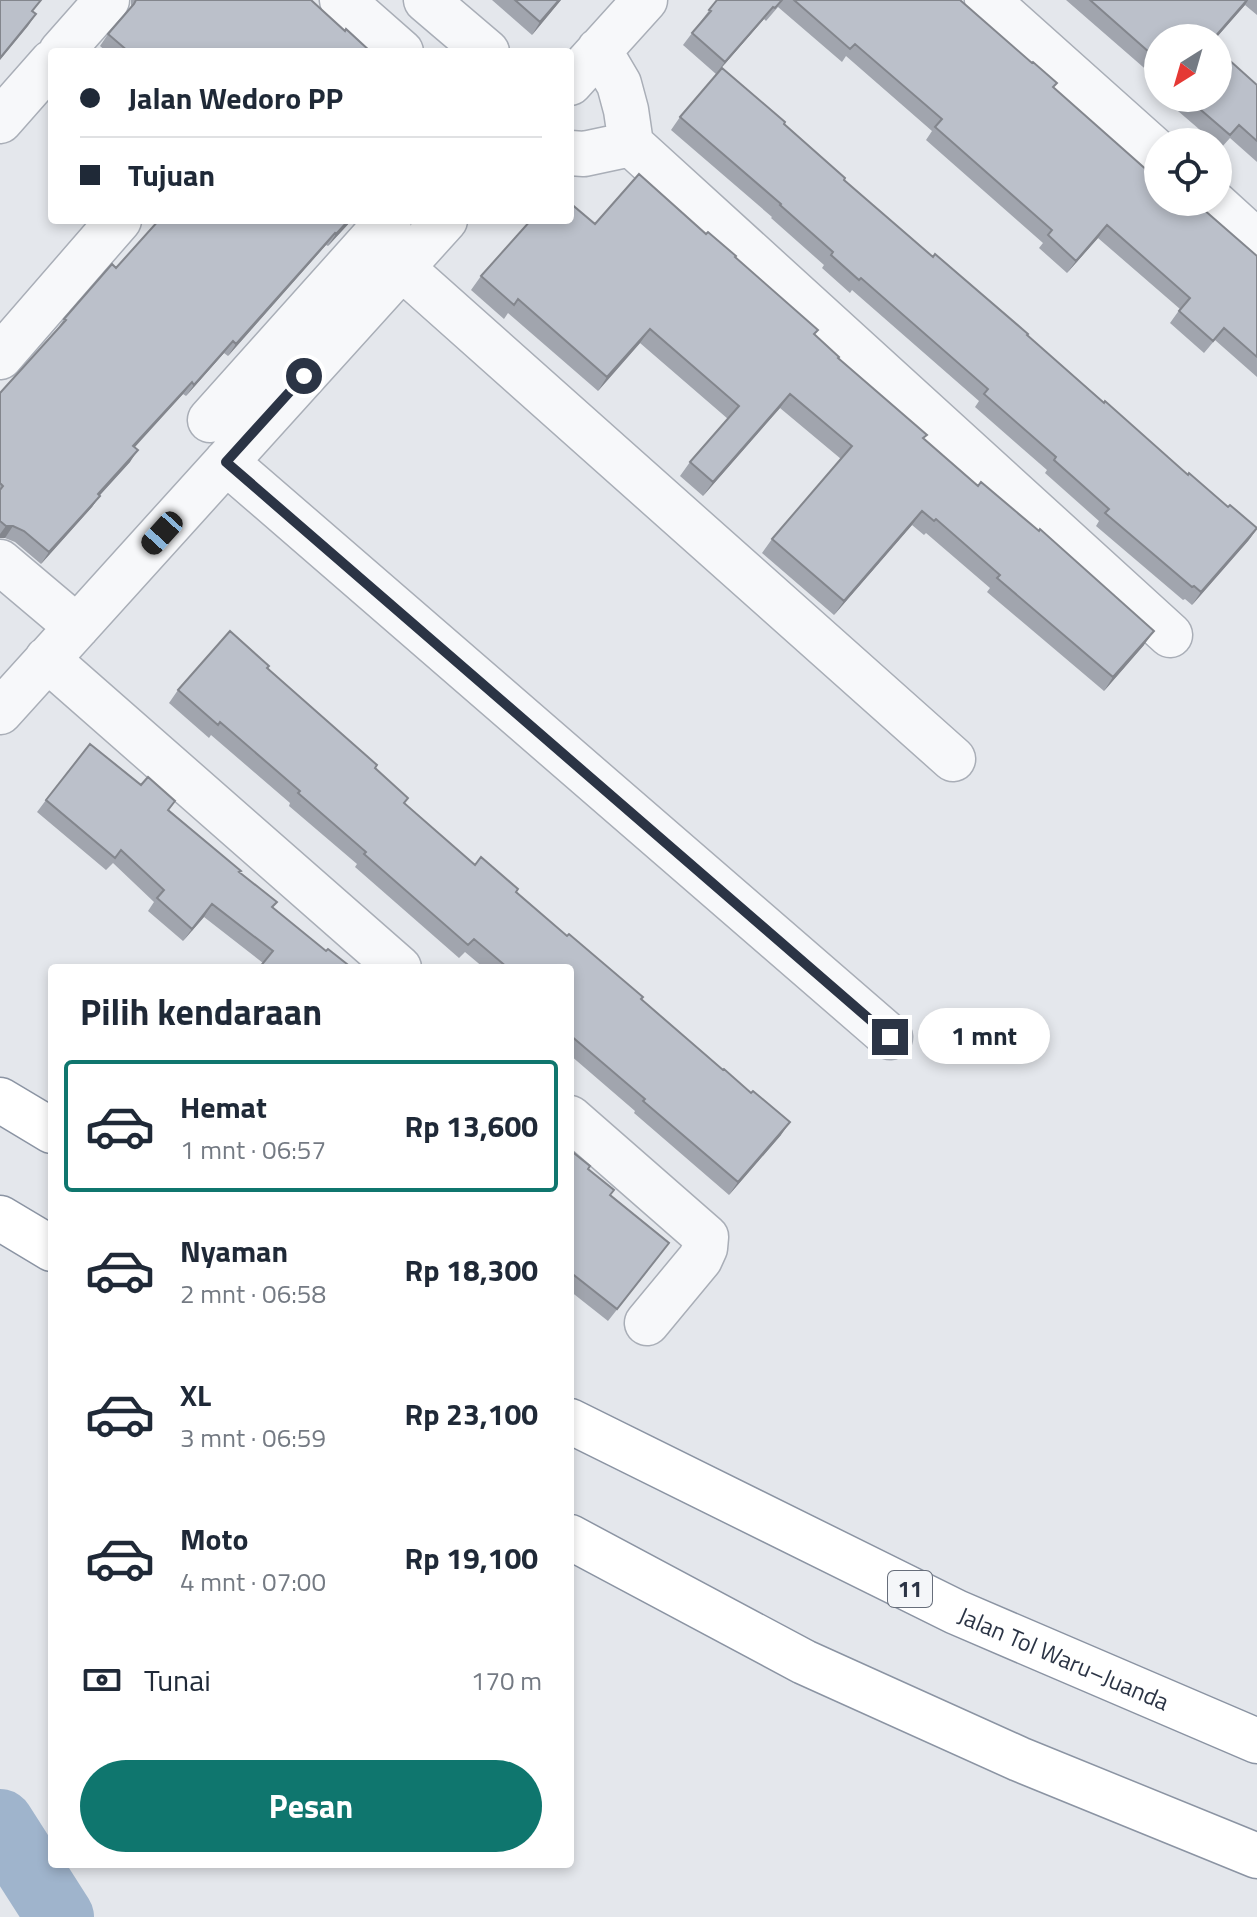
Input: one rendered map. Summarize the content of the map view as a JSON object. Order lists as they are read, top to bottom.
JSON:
{
  "streets": {
    "highway": ["11", "Jalan Tol Waru–Juanda"]
  },
  "north": "bottom left",
  "page": {
    "banner": ["Jalan Wedoro PP", "Tujuan"],
    "heading": "Pilih kendaraan",
    "bubble": "1 mnt",
    "list": [
      {
        "name": "Hemat",
        "note": "1 mnt · 06:57",
        "value": "Rp 13,600"
      },
      {
        "name": "Nyaman",
        "note": "2 mnt · 06:58",
        "value": "Rp 18,300"
      },
      {
        "name": "XL",
        "note": "3 mnt · 06:59",
        "value": "Rp 23,100"
      },
      {
        "name": "Moto",
        "note": "4 mnt · 07:00",
        "value": "Rp 19,100"
      }
    ],
    "pay": ["Tunai", "170 m"],
    "buttons": "Pesan"
  }
}
